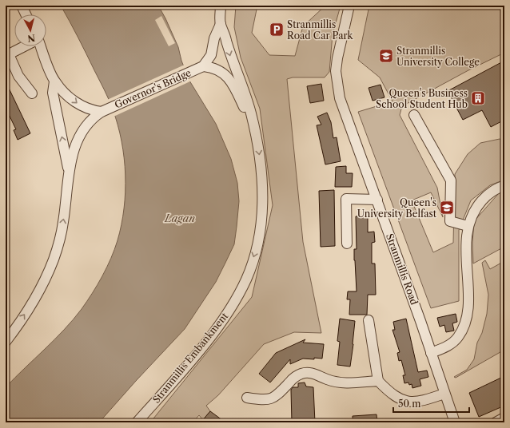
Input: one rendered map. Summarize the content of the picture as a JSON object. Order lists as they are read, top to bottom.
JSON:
{
  "streets": {
    "street": ["Governor's Bridge", "Stranmillis Road", "Stranmillis Embankment"]
  },
  "crossings": [
    ["Governor's Bridge", "Stranmillis Embankment"]
  ],
  "one_way": ["Stranmillis Embankment"],
  "water": ["Lagan"],
  "places": {
    "parking": ["Stranmillis Road Car Park"],
    "school or university": ["Stranmillis University College", "Queen's University Belfast"],
    "building": ["Queen's Business School Student Hub"]
  },
  "scale_bar": "50 m",
  "north": "bottom"
}
